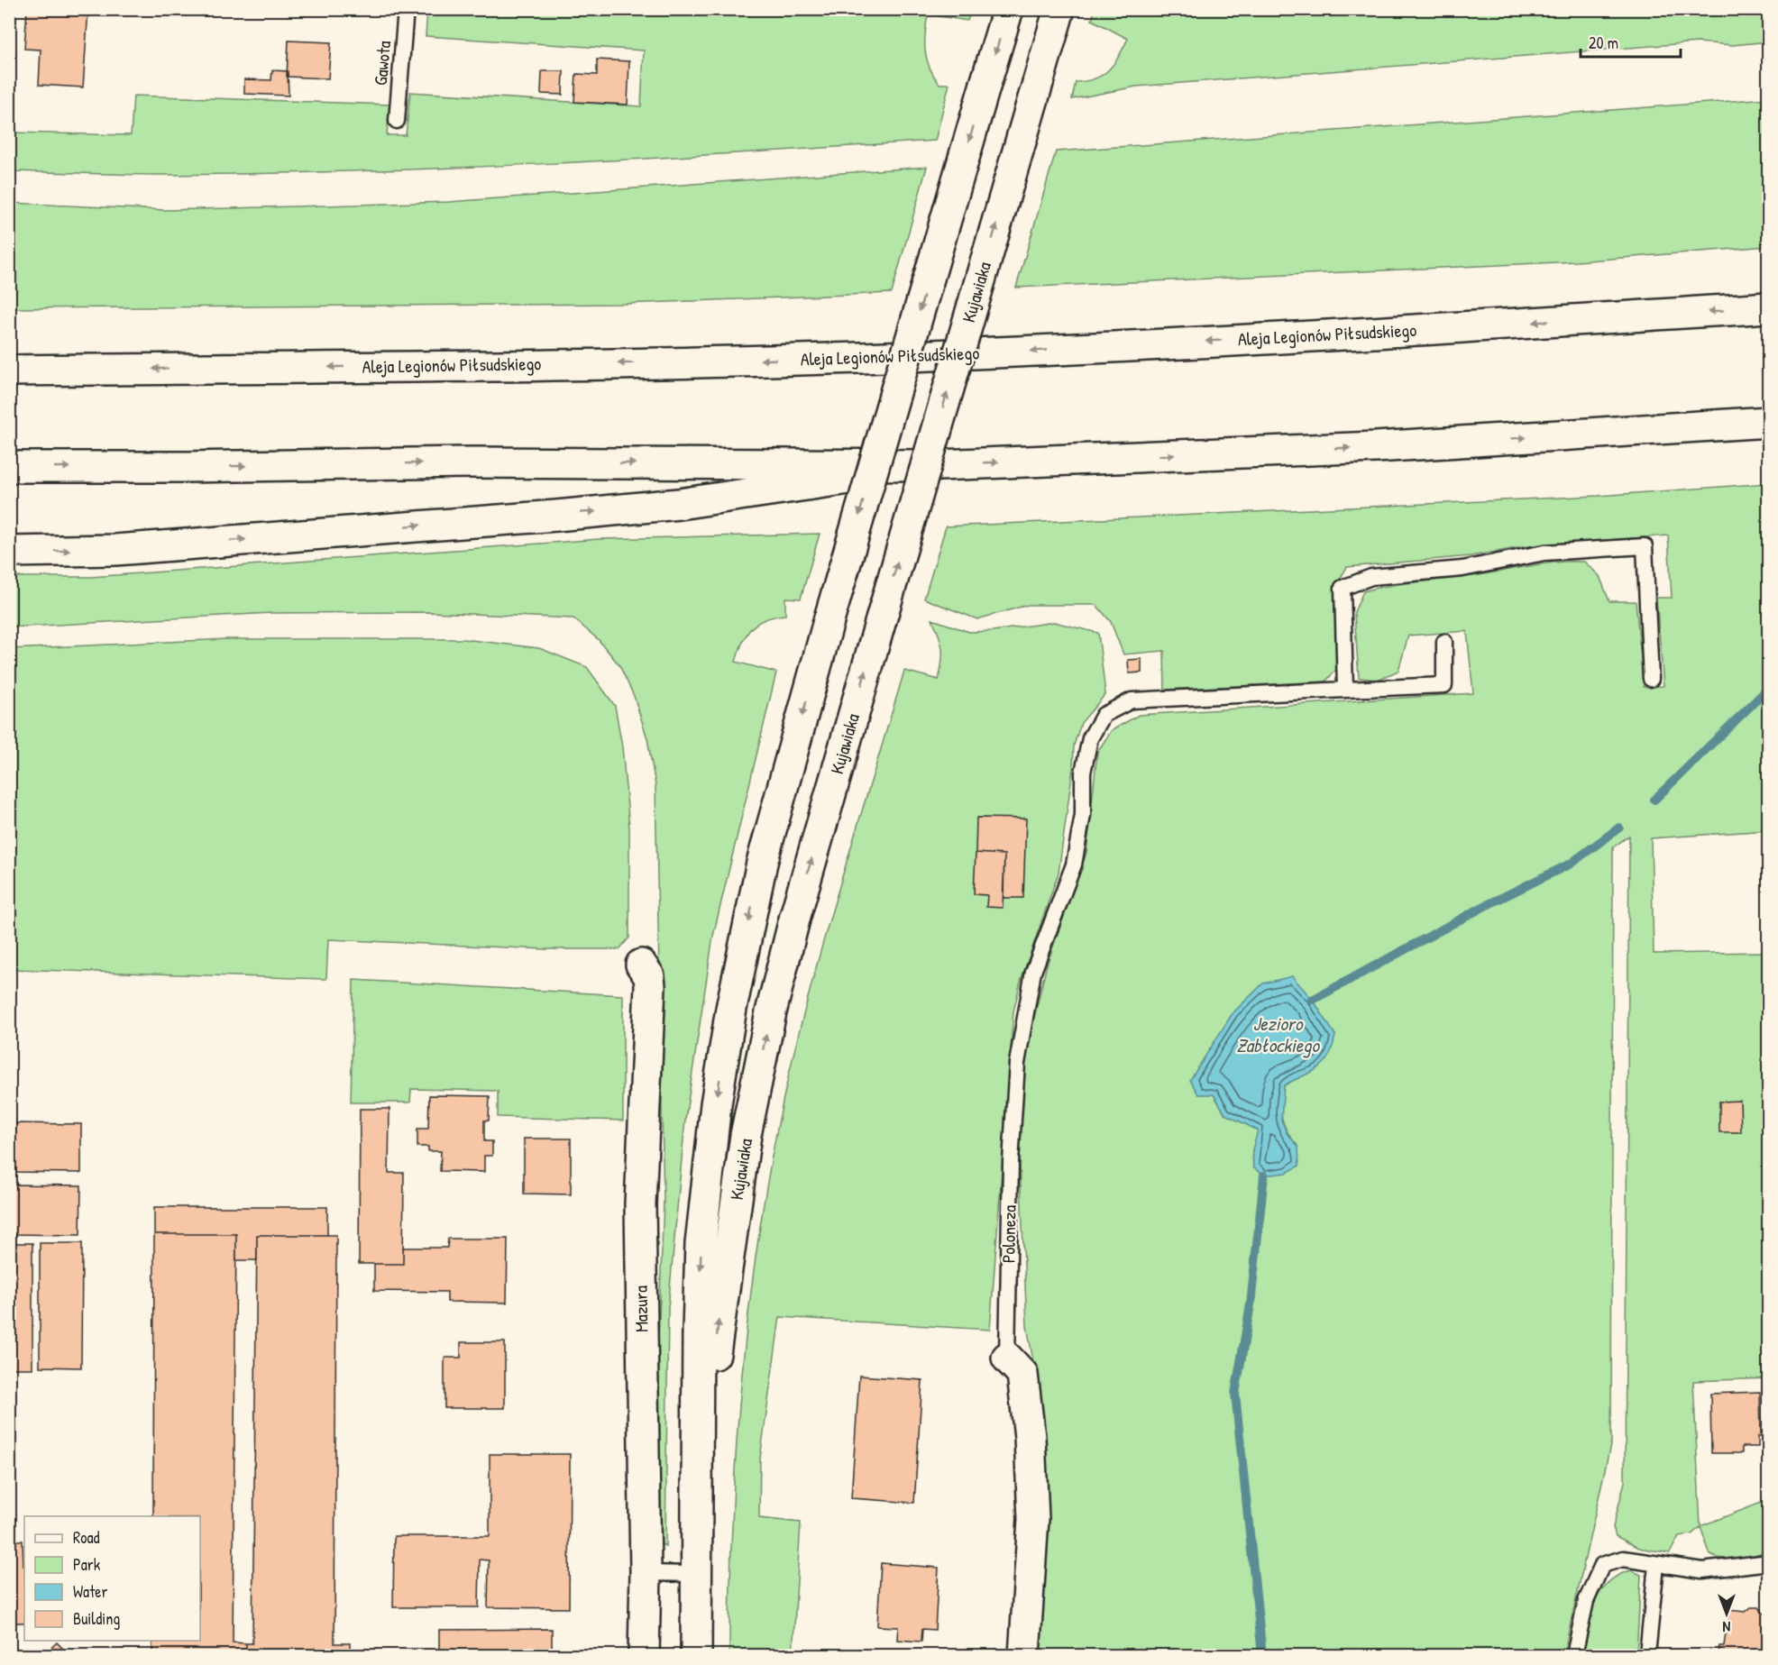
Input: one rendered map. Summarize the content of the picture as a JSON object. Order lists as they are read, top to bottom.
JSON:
{
  "streets": {
    "main road": [
      "Kujawiaka",
      "Aleja Legionów Piłsudskiego",
      "Poloneza",
      "Mazura"
    ],
    "lane": ["Gawota"]
  },
  "water": ["Jezioro Zabłockiego"],
  "legend": [
    "Road",
    "Park",
    "Water",
    "Building"
  ],
  "scale_bar": "20 m",
  "north": "bottom"
}
